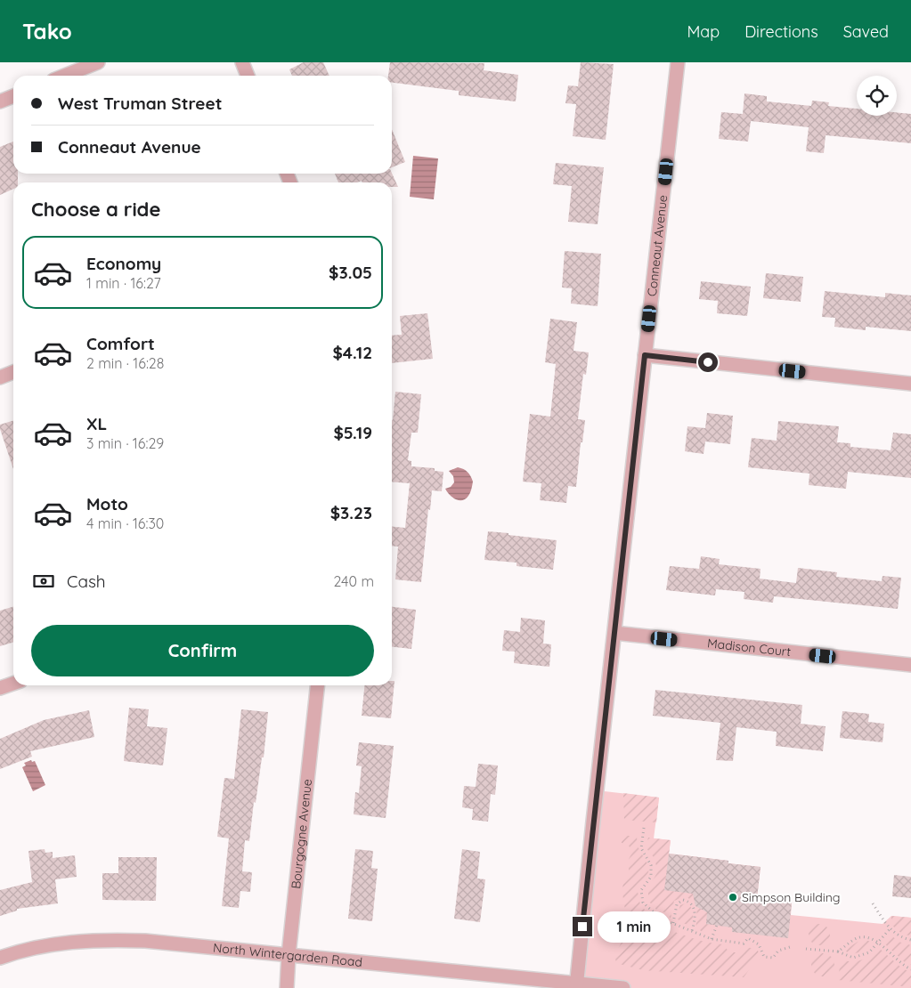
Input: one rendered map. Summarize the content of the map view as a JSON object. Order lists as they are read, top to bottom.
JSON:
{
  "streets": {
    "street": [
      "Conneaut Avenue",
      "Madison Court",
      "Bourgogne Avenue",
      "North Wintergarden Road"
    ]
  },
  "crossings": [
    ["Conneaut Avenue", "Madison Court"],
    ["Conneaut Avenue", "North Wintergarden Road"],
    ["Bourgogne Avenue", "North Wintergarden Road"]
  ],
  "places": ["Simpson Building"],
  "page": {
    "header": "Tako",
    "nav": ["Map", "Directions", "Saved"],
    "banner": ["West Truman Street", "Conneaut Avenue"],
    "heading": "Choose a ride",
    "list": [
      {
        "name": "Economy",
        "note": "1 min · 16:27",
        "value": "$3.05"
      },
      {
        "name": "Comfort",
        "note": "2 min · 16:28",
        "value": "$4.12"
      },
      {
        "name": "XL",
        "note": "3 min · 16:29",
        "value": "$5.19"
      },
      {
        "name": "Moto",
        "note": "4 min · 16:30",
        "value": "$3.23"
      }
    ],
    "pay": ["Cash", "240 m"],
    "buttons": "Confirm",
    "bubble": "1 min"
  }
}
